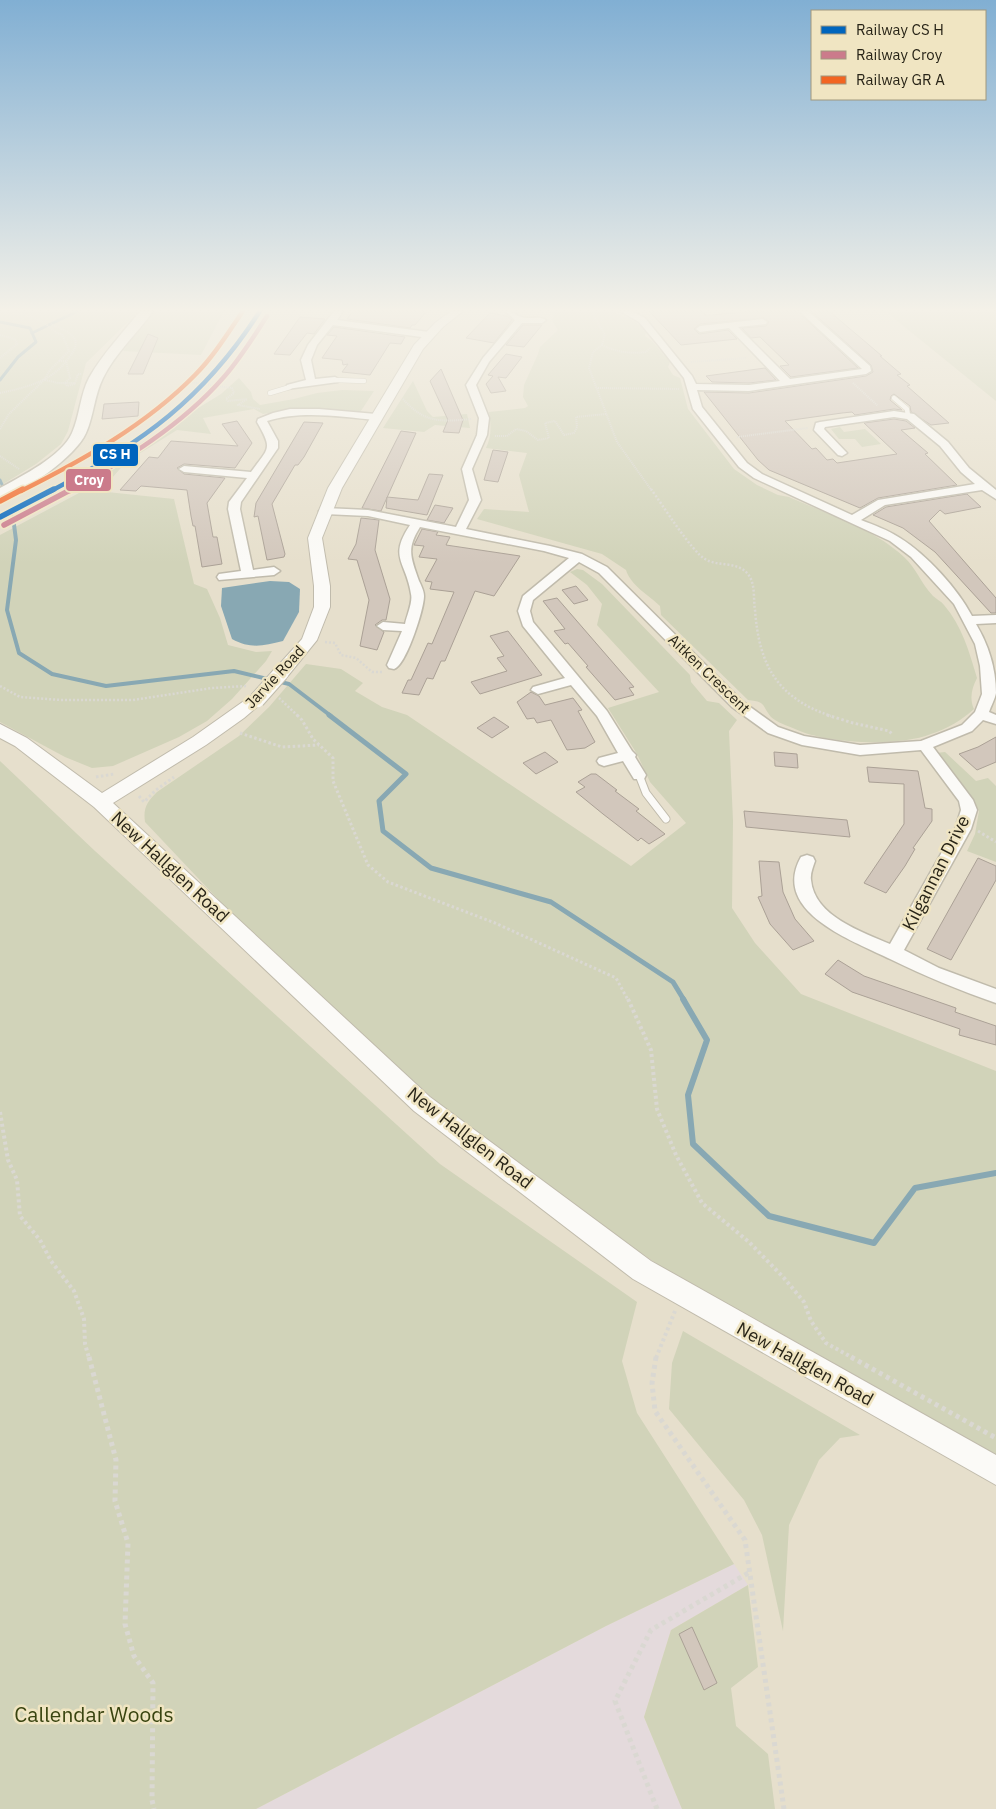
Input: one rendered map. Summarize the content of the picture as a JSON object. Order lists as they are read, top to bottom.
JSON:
{
  "streets": {
    "street": [
      "Aitken Crescent",
      "Jarvie Road",
      "New Hallglen Road",
      "Kilgannan Drive"
    ]
  },
  "crossings": [
    ["Aitken Crescent", "Jarvie Road"],
    ["Aitken Crescent", "Kilgannan Drive"],
    ["Jarvie Road", "New Hallglen Road"]
  ],
  "parks": ["Callendar Woods"],
  "lines": ["rail line Croy"],
  "legend": ["Railway CS H", "Railway Croy", "Railway GR A"]
}
